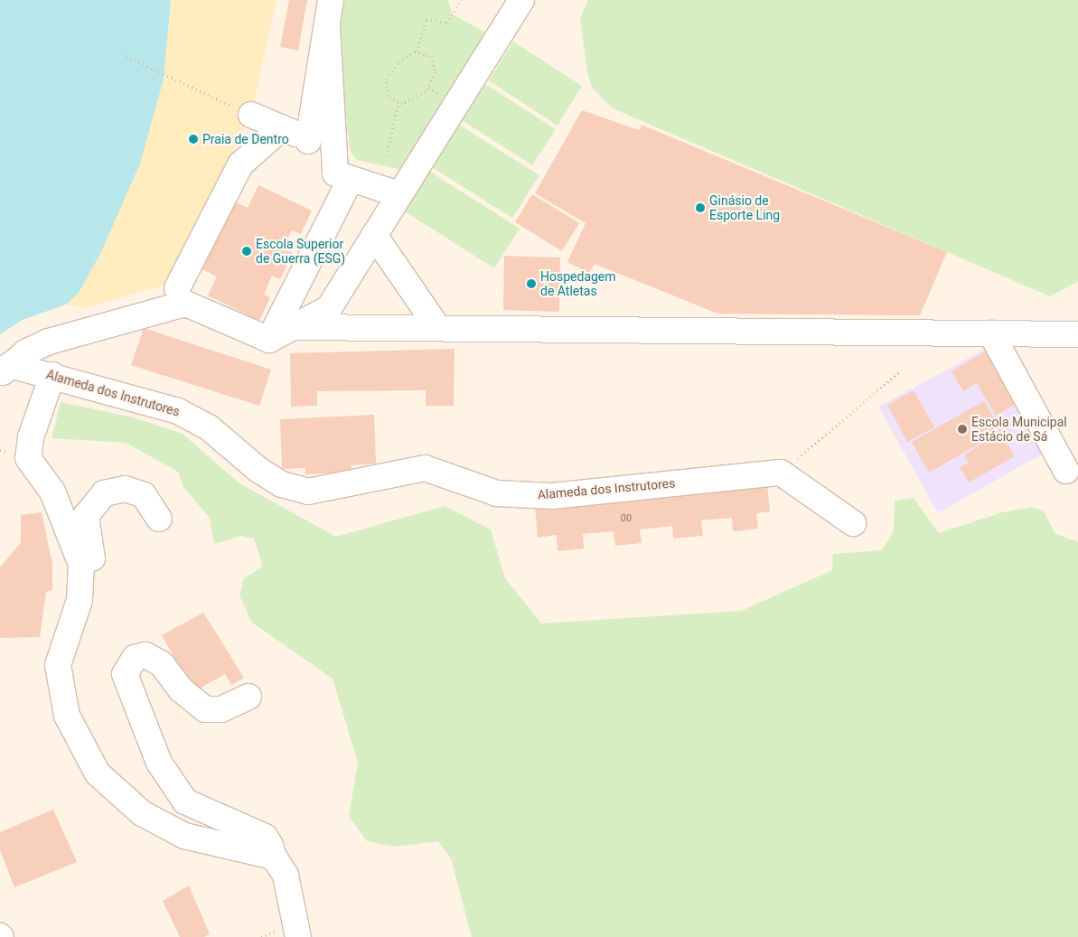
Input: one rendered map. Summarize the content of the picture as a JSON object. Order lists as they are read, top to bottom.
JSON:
{
  "streets": {
    "street": ["Alameda dos Instrutores"]
  },
  "places": [
    "Praia de Dentro",
    "Ginásio de Esporte Ling",
    "Escola Superior de Guerra (ESG)",
    "Hospedagem de Atletas",
    "Escola Municipal Estácio de Sá"
  ],
  "house_numbers": ["00"]
}
